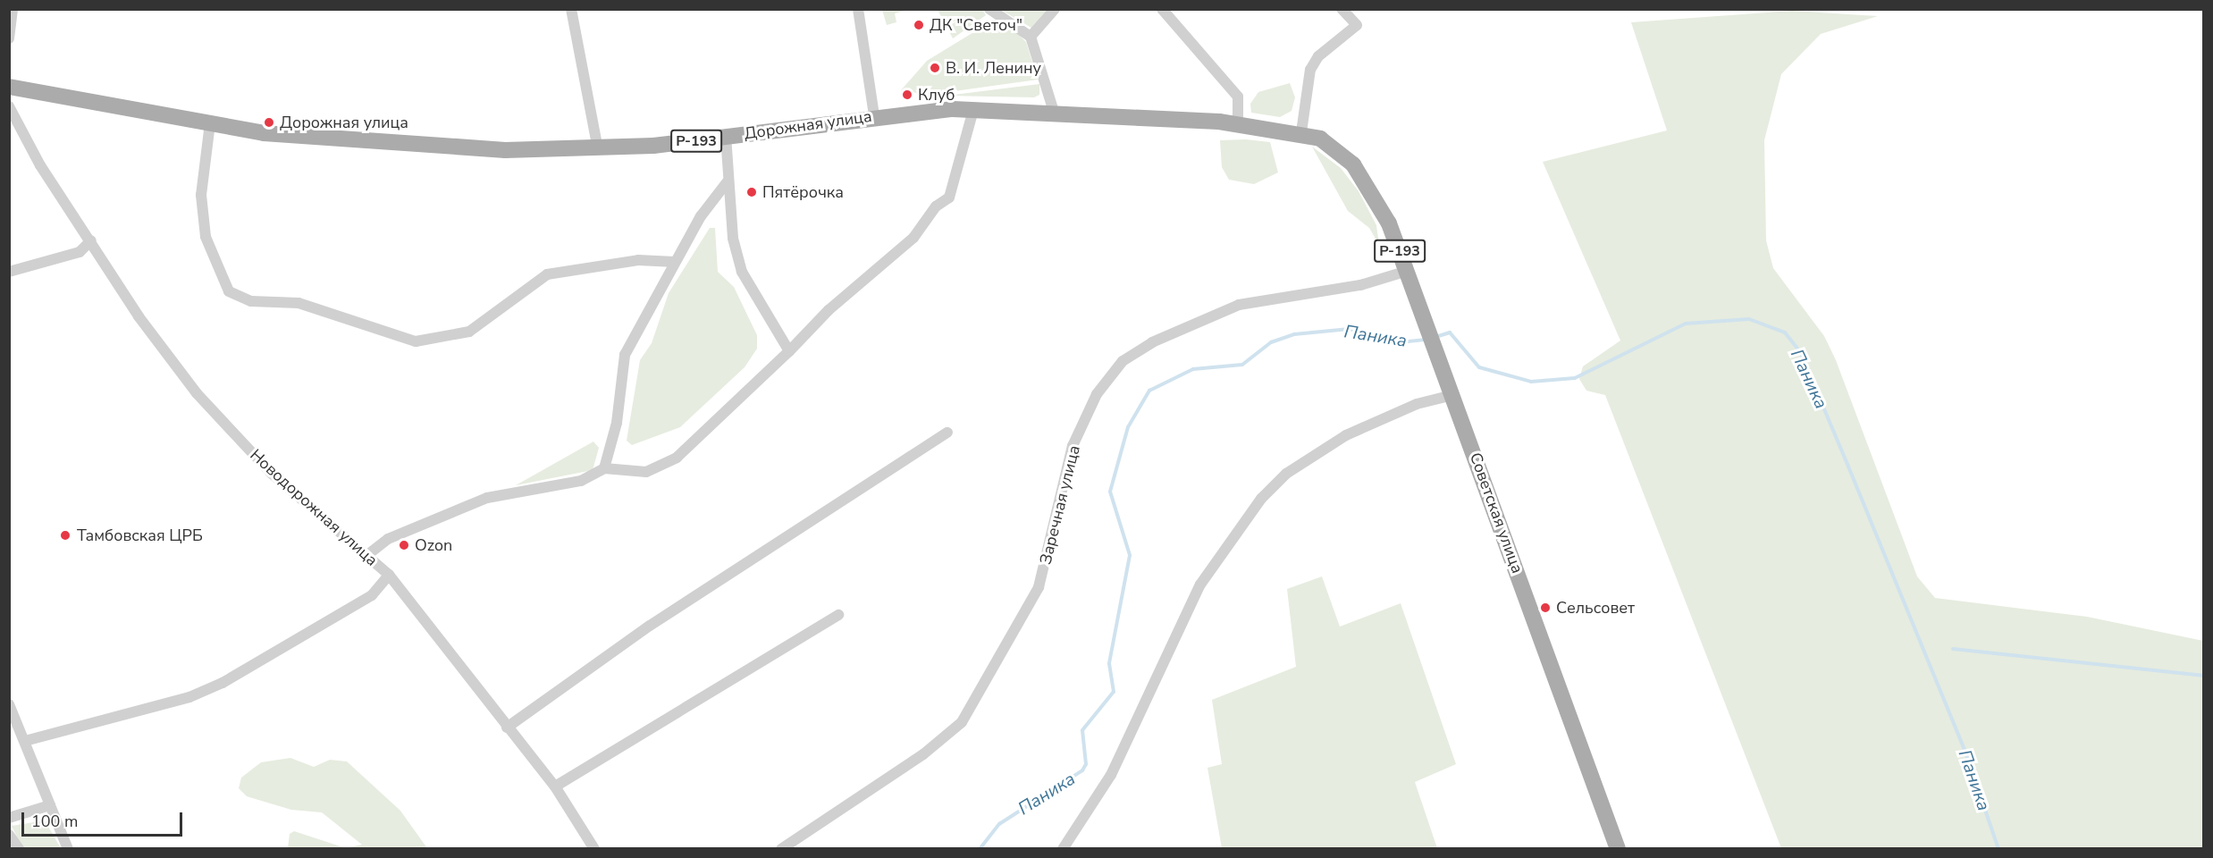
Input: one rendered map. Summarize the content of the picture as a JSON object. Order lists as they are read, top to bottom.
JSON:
{
  "streets": {
    "main road": ["Дорожная улица", "Р-193", "Советская улица"],
    "street": ["Заречная улица", "Новодорожная улица"]
  },
  "crossings": [
    ["Дорожная улица", "Советская улица"],
    ["Заречная улица", "Советская улица"]
  ],
  "water": ["Паника"],
  "places": [
    "ДК \"Светоч\"",
    "В. И. Ленину",
    "Клуб",
    "Дорожная улица",
    "Пятёрочка",
    "Тамбовская ЦРБ",
    "Ozon",
    "Сельсовет"
  ],
  "scale_bar": "100 m"
}
